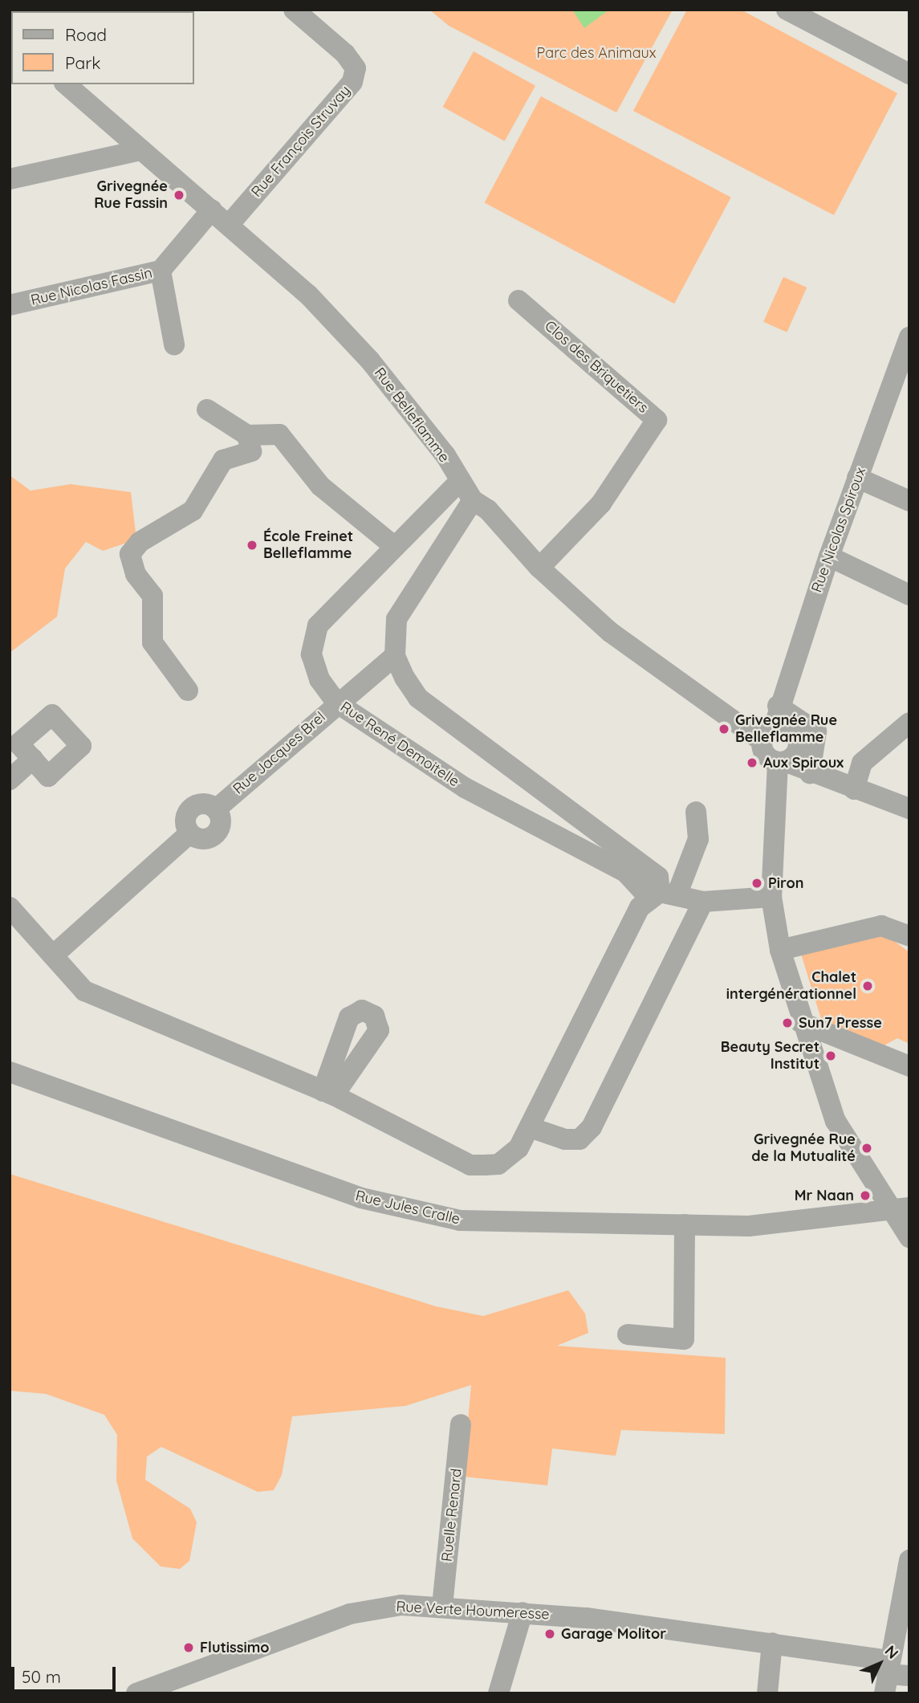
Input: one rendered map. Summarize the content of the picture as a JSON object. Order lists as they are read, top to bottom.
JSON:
{
  "streets": {
    "street": [
      "Rue François Struvay",
      "Rue Nicolas Fassin",
      "Clos des Briquetiers",
      "Rue Belleflamme",
      "Rue Nicolas Spiroux",
      "Rue René Demoitelle",
      "Rue Jacques Brel",
      "Rue Jules Cralle",
      "Ruelle Renard",
      "Rue Verte Houmeresse"
    ]
  },
  "crossings": [
    ["Rue François Struvay", "Rue Belleflamme"],
    ["Rue Nicolas Fassin", "Rue Belleflamme"],
    ["Clos des Briquetiers", "Rue Belleflamme"],
    ["Rue Belleflamme", "Rue Nicolas Spiroux"],
    ["Rue Belleflamme", "Rue René Demoitelle"],
    ["Rue René Demoitelle", "Rue Jacques Brel"],
    ["Ruelle Renard", "Rue Verte Houmeresse"]
  ],
  "parks": ["Parc des Animaux"],
  "places": [
    "Grivegnée Rue Fassin",
    "École Freinet Belleflamme",
    "Grivegnée Rue Belleflamme",
    "Aux Spiroux",
    "Piron",
    "Chalet intergénérationnel",
    "Sun7 Presse",
    "Beauty Secret Institut",
    "Grivegnée Rue de la Mutualité",
    "Mr Naan",
    "Garage Molitor",
    "Flutissimo"
  ],
  "legend": ["Road", "Park"],
  "scale_bar": "50 m",
  "north": "top right"
}
